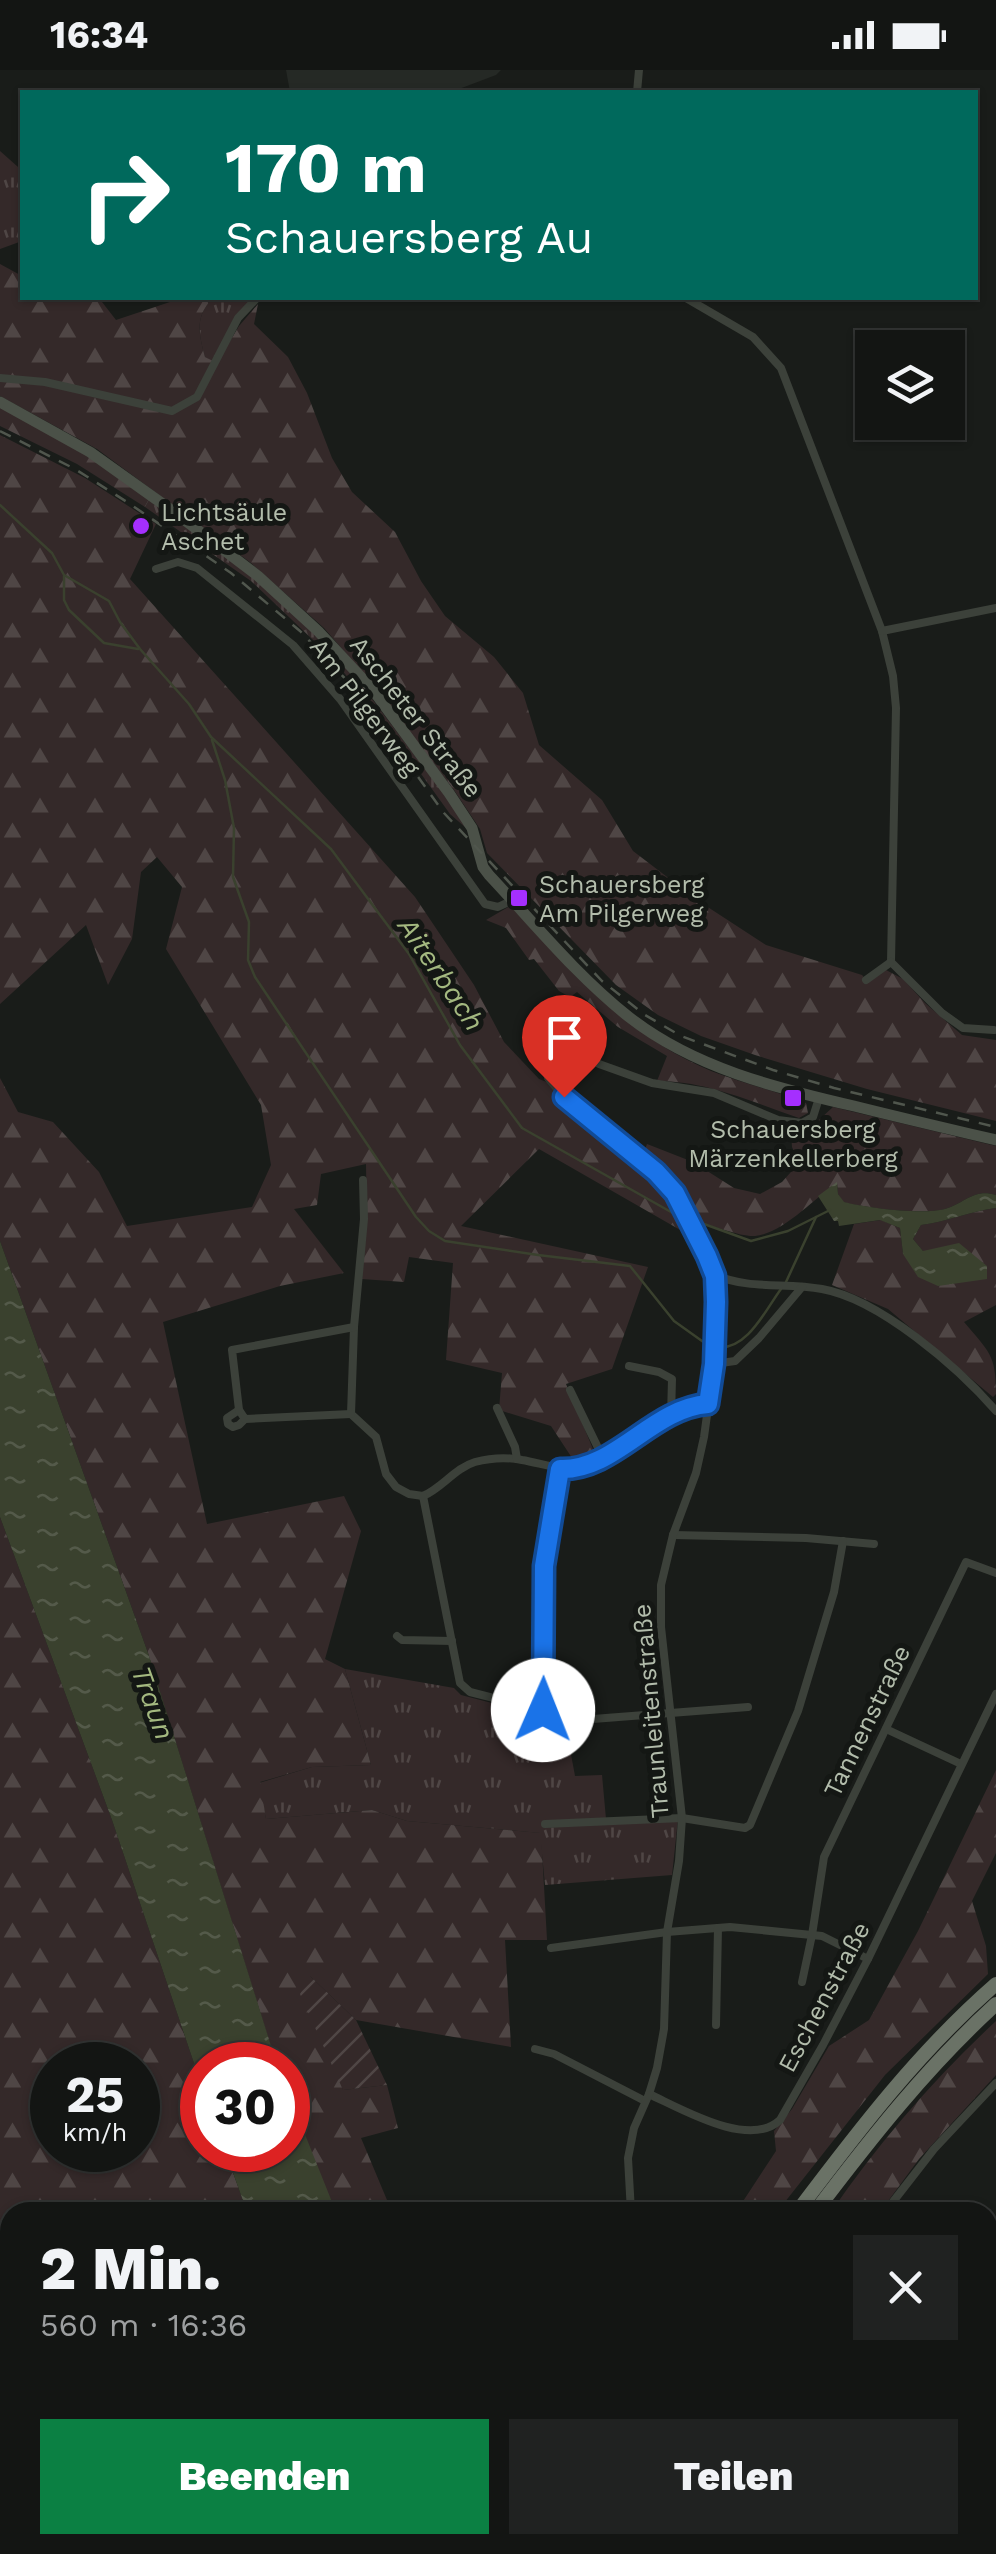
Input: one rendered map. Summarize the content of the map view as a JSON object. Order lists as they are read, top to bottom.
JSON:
{
  "streets": {
    "main road": ["Ascheter Straße"],
    "street": [
      "Am Pilgerweg",
      "Traunleitenstraße",
      "Tannenstraße",
      "Eschenstraße"
    ]
  },
  "crossings": [
    ["Am Pilgerweg", "Ascheter Straße"],
    ["Ascheter Straße", "Traunleitenstraße"],
    ["Traunleitenstraße", "Eschenstraße"]
  ],
  "water": ["Aiterbach", "Traun"],
  "places": {
    "other": ["Lichtsäule Aschet"],
    "transit": ["Schauersberg Am Pilgerweg", "Schauersberg Märzenkellerberg"]
  },
  "page": {
    "status": "16:34",
    "turn": ["170 m", "Schauersberg Au"],
    "speed": "25 km/h",
    "limit": "30",
    "heading": ["2 Min.", "560 m · 16:36"],
    "buttons": ["Beenden", "Teilen"]
  }
}
